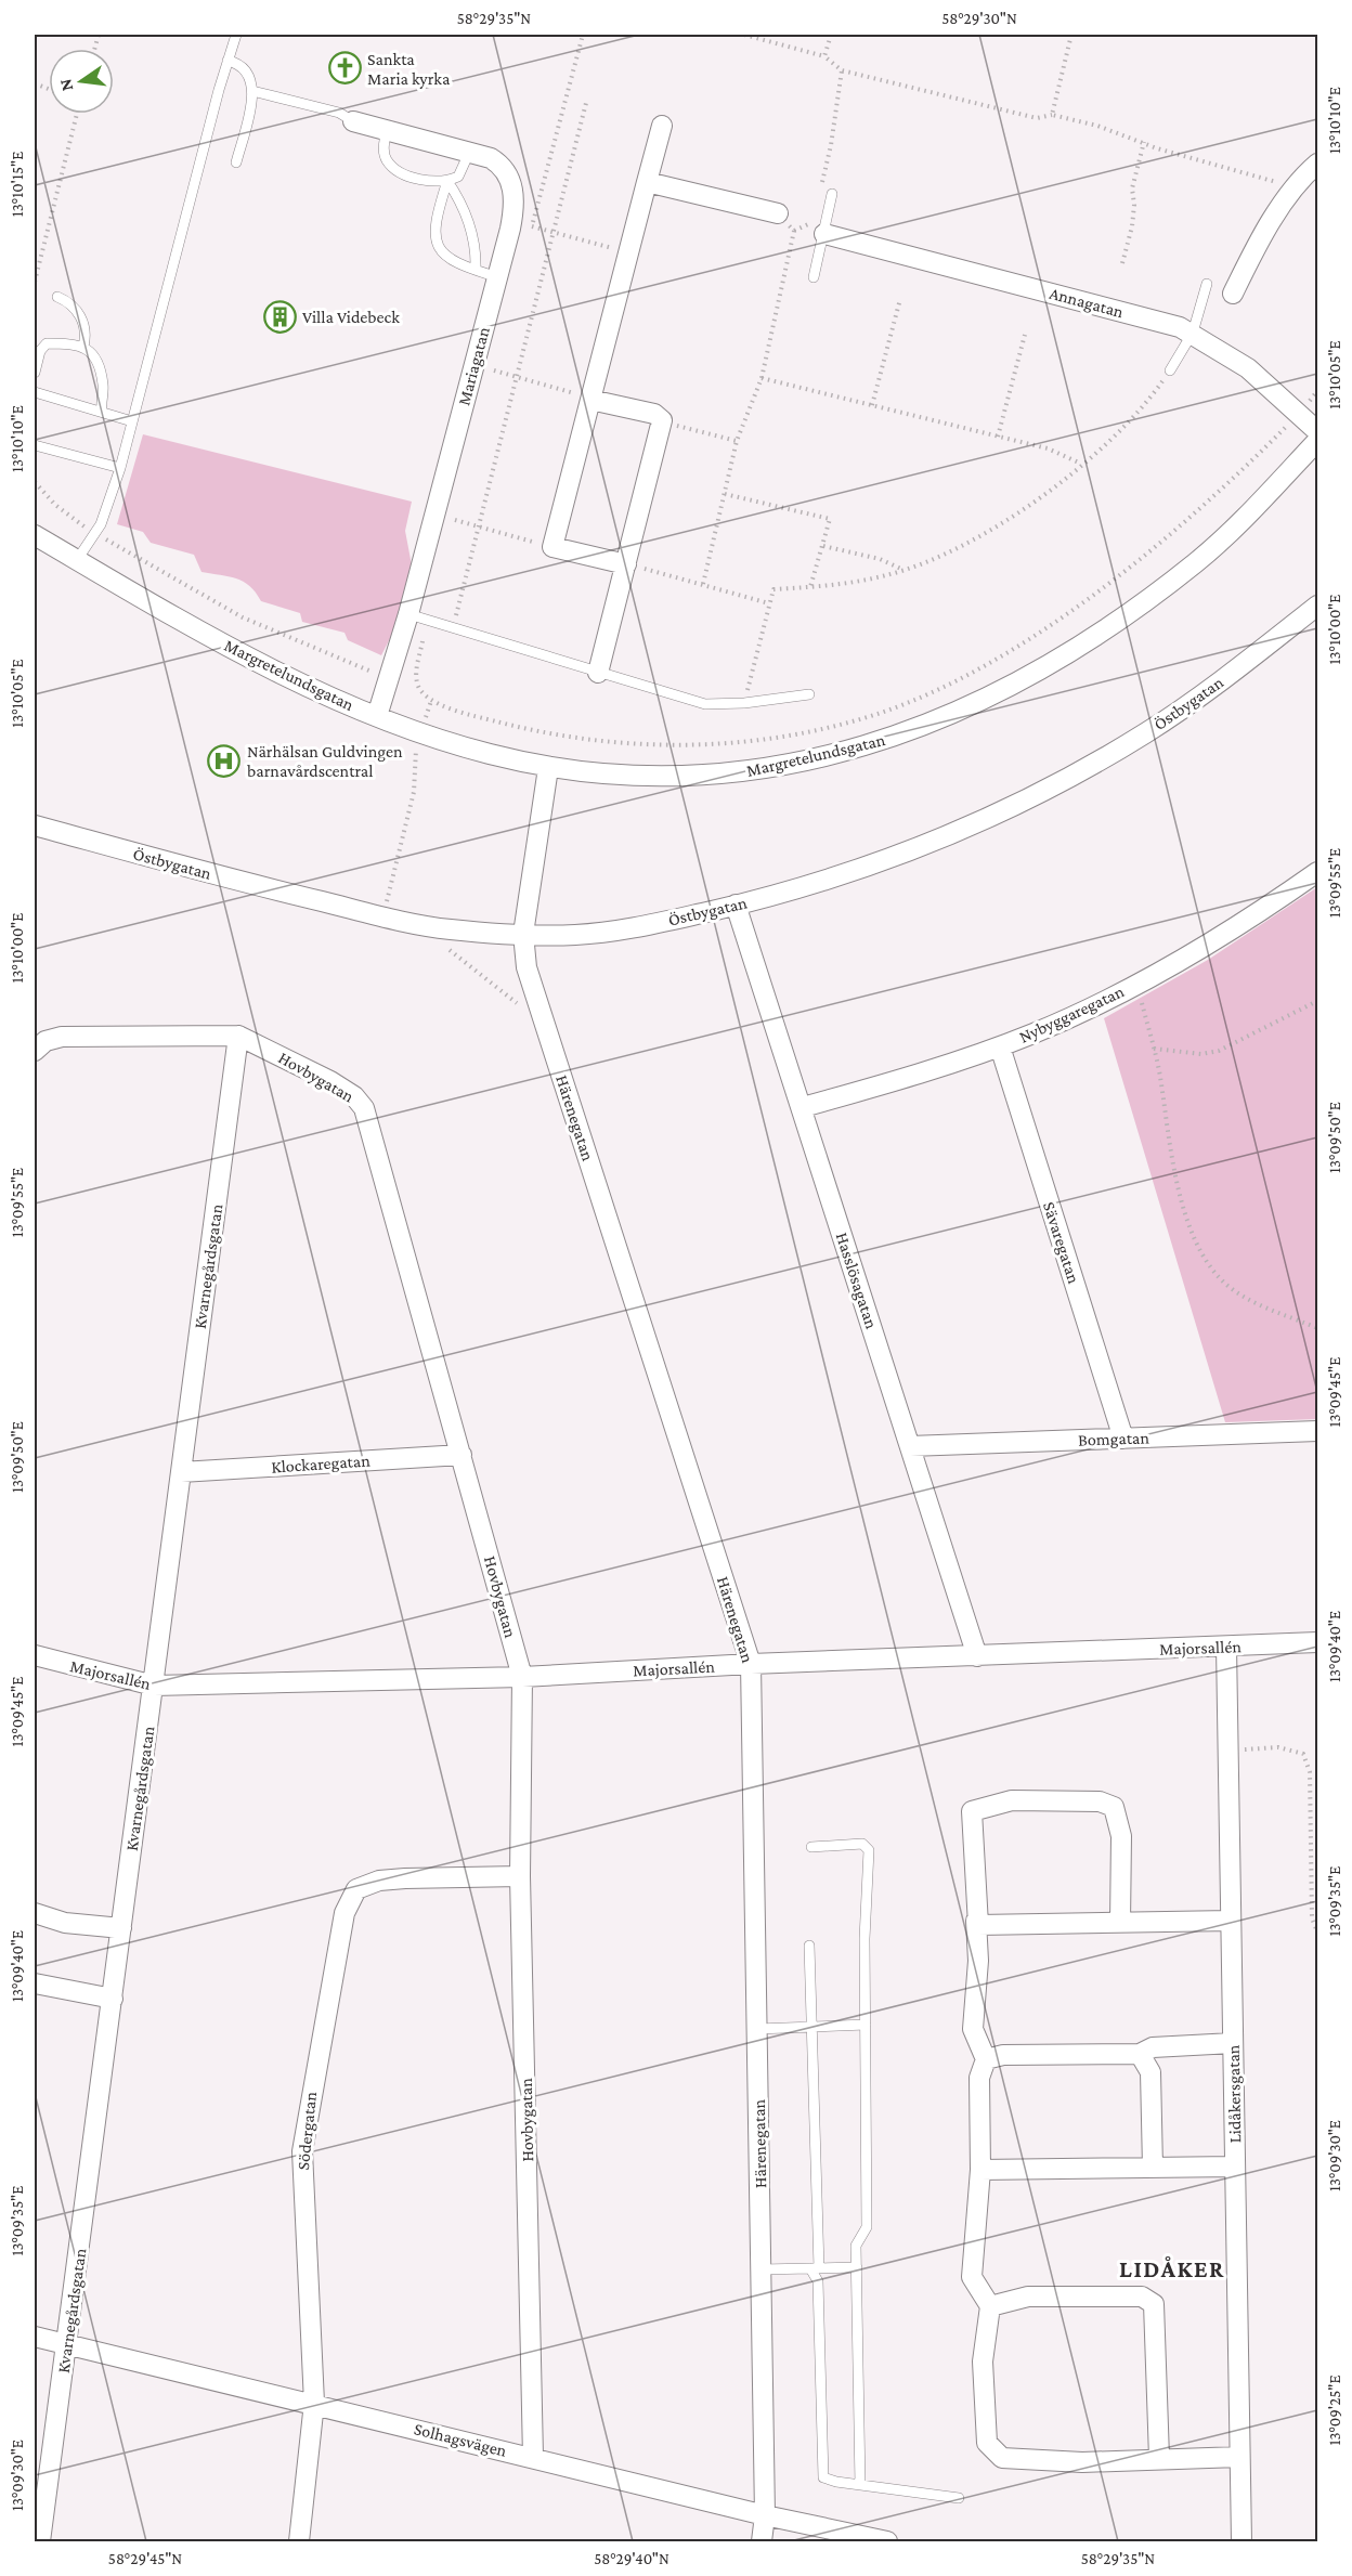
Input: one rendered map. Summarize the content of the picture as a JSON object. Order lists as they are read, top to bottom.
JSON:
{
  "streets": {
    "street": [
      "Annagatan",
      "Mariagatan",
      "Margretelundsgatan",
      "Östbygatan",
      "Nybyggaregatan",
      "Hovbygatan",
      "Härenegatan",
      "Sävaregatan",
      "Kvarnegårdsgatan",
      "Hasslösagatan",
      "Bomgatan",
      "Klockaregatan",
      "Majorsallén",
      "Lidåkersgatan",
      "Södergatan",
      "Solhagsvägen"
    ]
  },
  "crossings": [
    ["Mariagatan", "Margretelundsgatan"],
    ["Margretelundsgatan", "Härenegatan"],
    ["Östbygatan", "Härenegatan"],
    ["Östbygatan", "Hasslösagatan"],
    ["Nybyggaregatan", "Sävaregatan"],
    ["Nybyggaregatan", "Hasslösagatan"],
    ["Hovbygatan", "Kvarnegårdsgatan"],
    ["Hovbygatan", "Klockaregatan"],
    ["Hovbygatan", "Majorsallén"],
    ["Hovbygatan", "Södergatan"],
    ["Hovbygatan", "Solhagsvägen"],
    ["Härenegatan", "Majorsallén"],
    ["Härenegatan", "Solhagsvägen"],
    ["Sävaregatan", "Bomgatan"],
    ["Kvarnegårdsgatan", "Klockaregatan"],
    ["Kvarnegårdsgatan", "Majorsallén"],
    ["Kvarnegårdsgatan", "Solhagsvägen"],
    ["Hasslösagatan", "Bomgatan"],
    ["Hasslösagatan", "Majorsallén"],
    ["Majorsallén", "Lidåkersgatan"],
    ["Södergatan", "Solhagsvägen"]
  ],
  "districts": ["LIDÅKER"],
  "places": {
    "church": ["Sankta Maria kyrka"],
    "building": ["Villa Videbeck"],
    "hospital": ["Närhälsan Guldvingen barnavårdscentral"]
  },
  "north": "left",
  "coordinates": [
    "58°29'35\"N",
    "58°29'30\"N",
    "13°10'10\"E",
    "13°10'15\"E",
    "13°10'05\"E",
    "13°10'00\"E",
    "13°09'55\"E",
    "13°09'50\"E",
    "13°09'45\"E",
    "13°09'40\"E",
    "13°09'35\"E",
    "13°09'30\"E",
    "13°09'25\"E",
    "58°29'45\"N",
    "58°29'40\"N"
  ]
}
